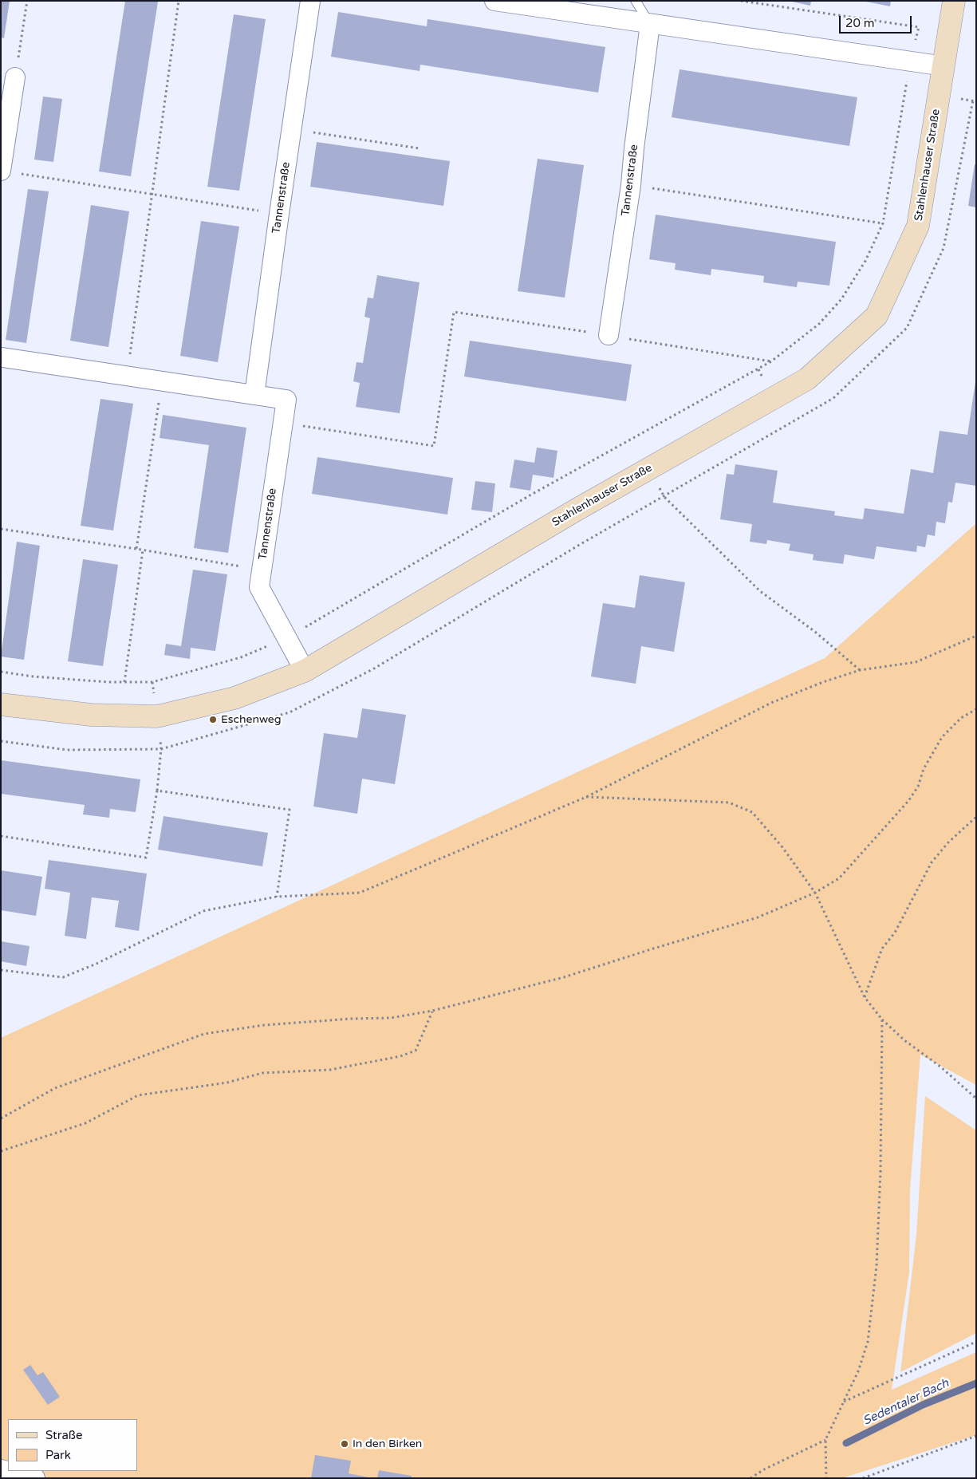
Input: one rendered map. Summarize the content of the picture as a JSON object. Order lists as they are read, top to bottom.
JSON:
{
  "streets": {
    "street": ["Stahlenhauser Straße", "Tannenstraße"]
  },
  "crossings": [
    ["Stahlenhauser Straße", "Tannenstraße"]
  ],
  "water": ["Sedentaler Bach"],
  "places": ["Eschenweg", "In den Birken"],
  "legend": ["Straße", "Park"],
  "scale_bar": "20 m"
}
